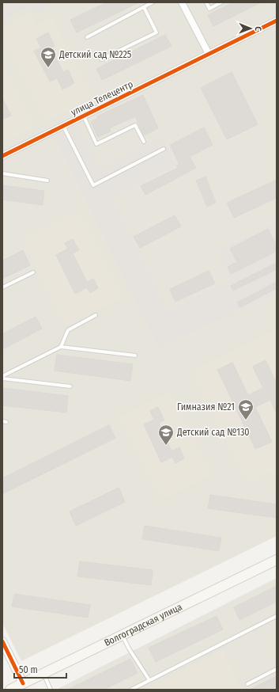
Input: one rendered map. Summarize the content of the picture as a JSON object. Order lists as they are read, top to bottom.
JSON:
{
  "streets": {
    "main road": ["Волгоградская улица"],
    "street": ["улица Телецентр"]
  },
  "places": {
    "school or university": ["Детский сад №225", "Гимназия №21", "Детский сад №130"]
  },
  "scale_bar": "50 m",
  "north": "right"
}
